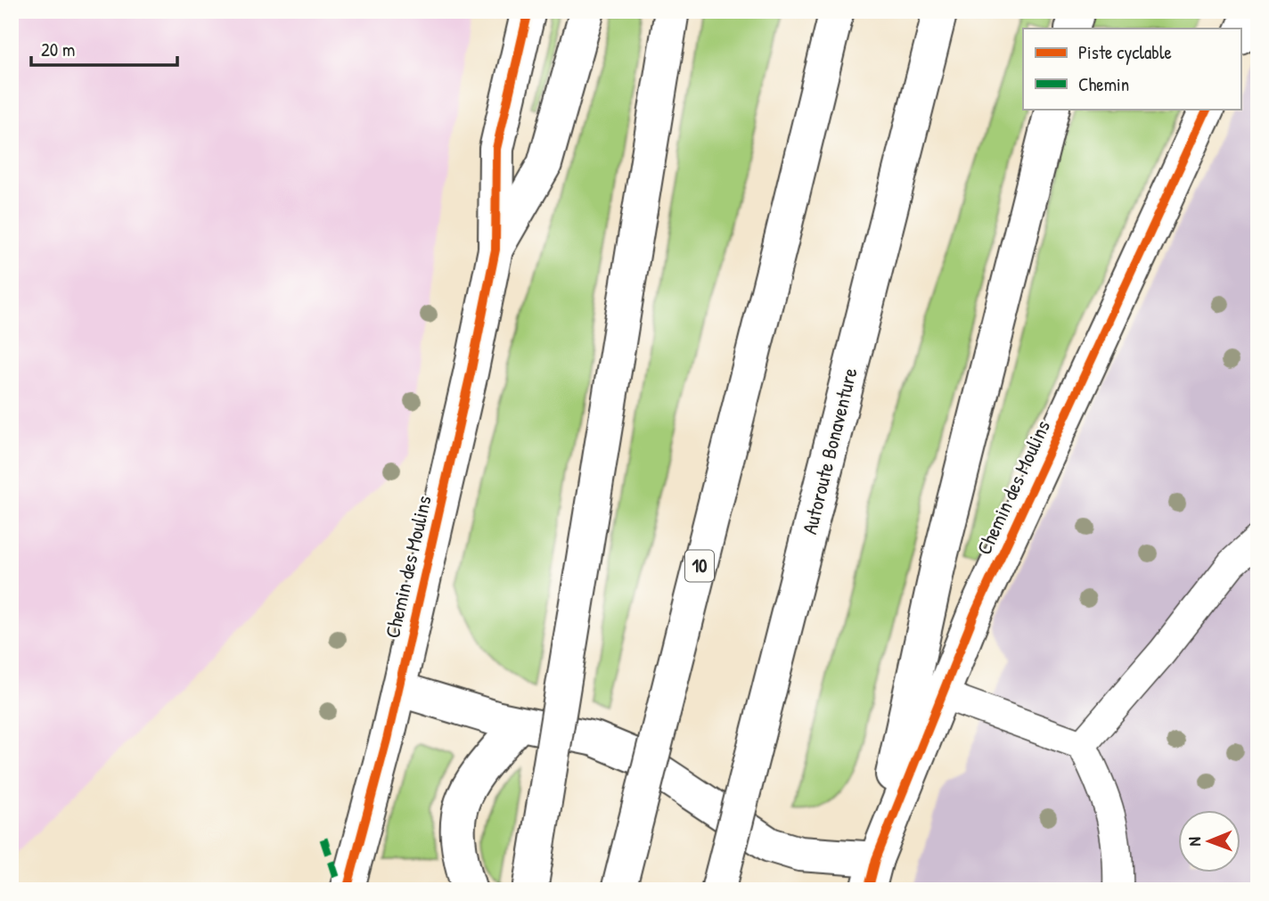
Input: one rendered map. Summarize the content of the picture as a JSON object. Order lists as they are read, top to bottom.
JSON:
{
  "streets": {
    "main road": ["Autoroute Bonaventure", "Chemin des Moulins", "10"]
  },
  "legend": ["Piste cyclable", "Chemin"],
  "scale_bar": "20 m",
  "north": "left"
}
